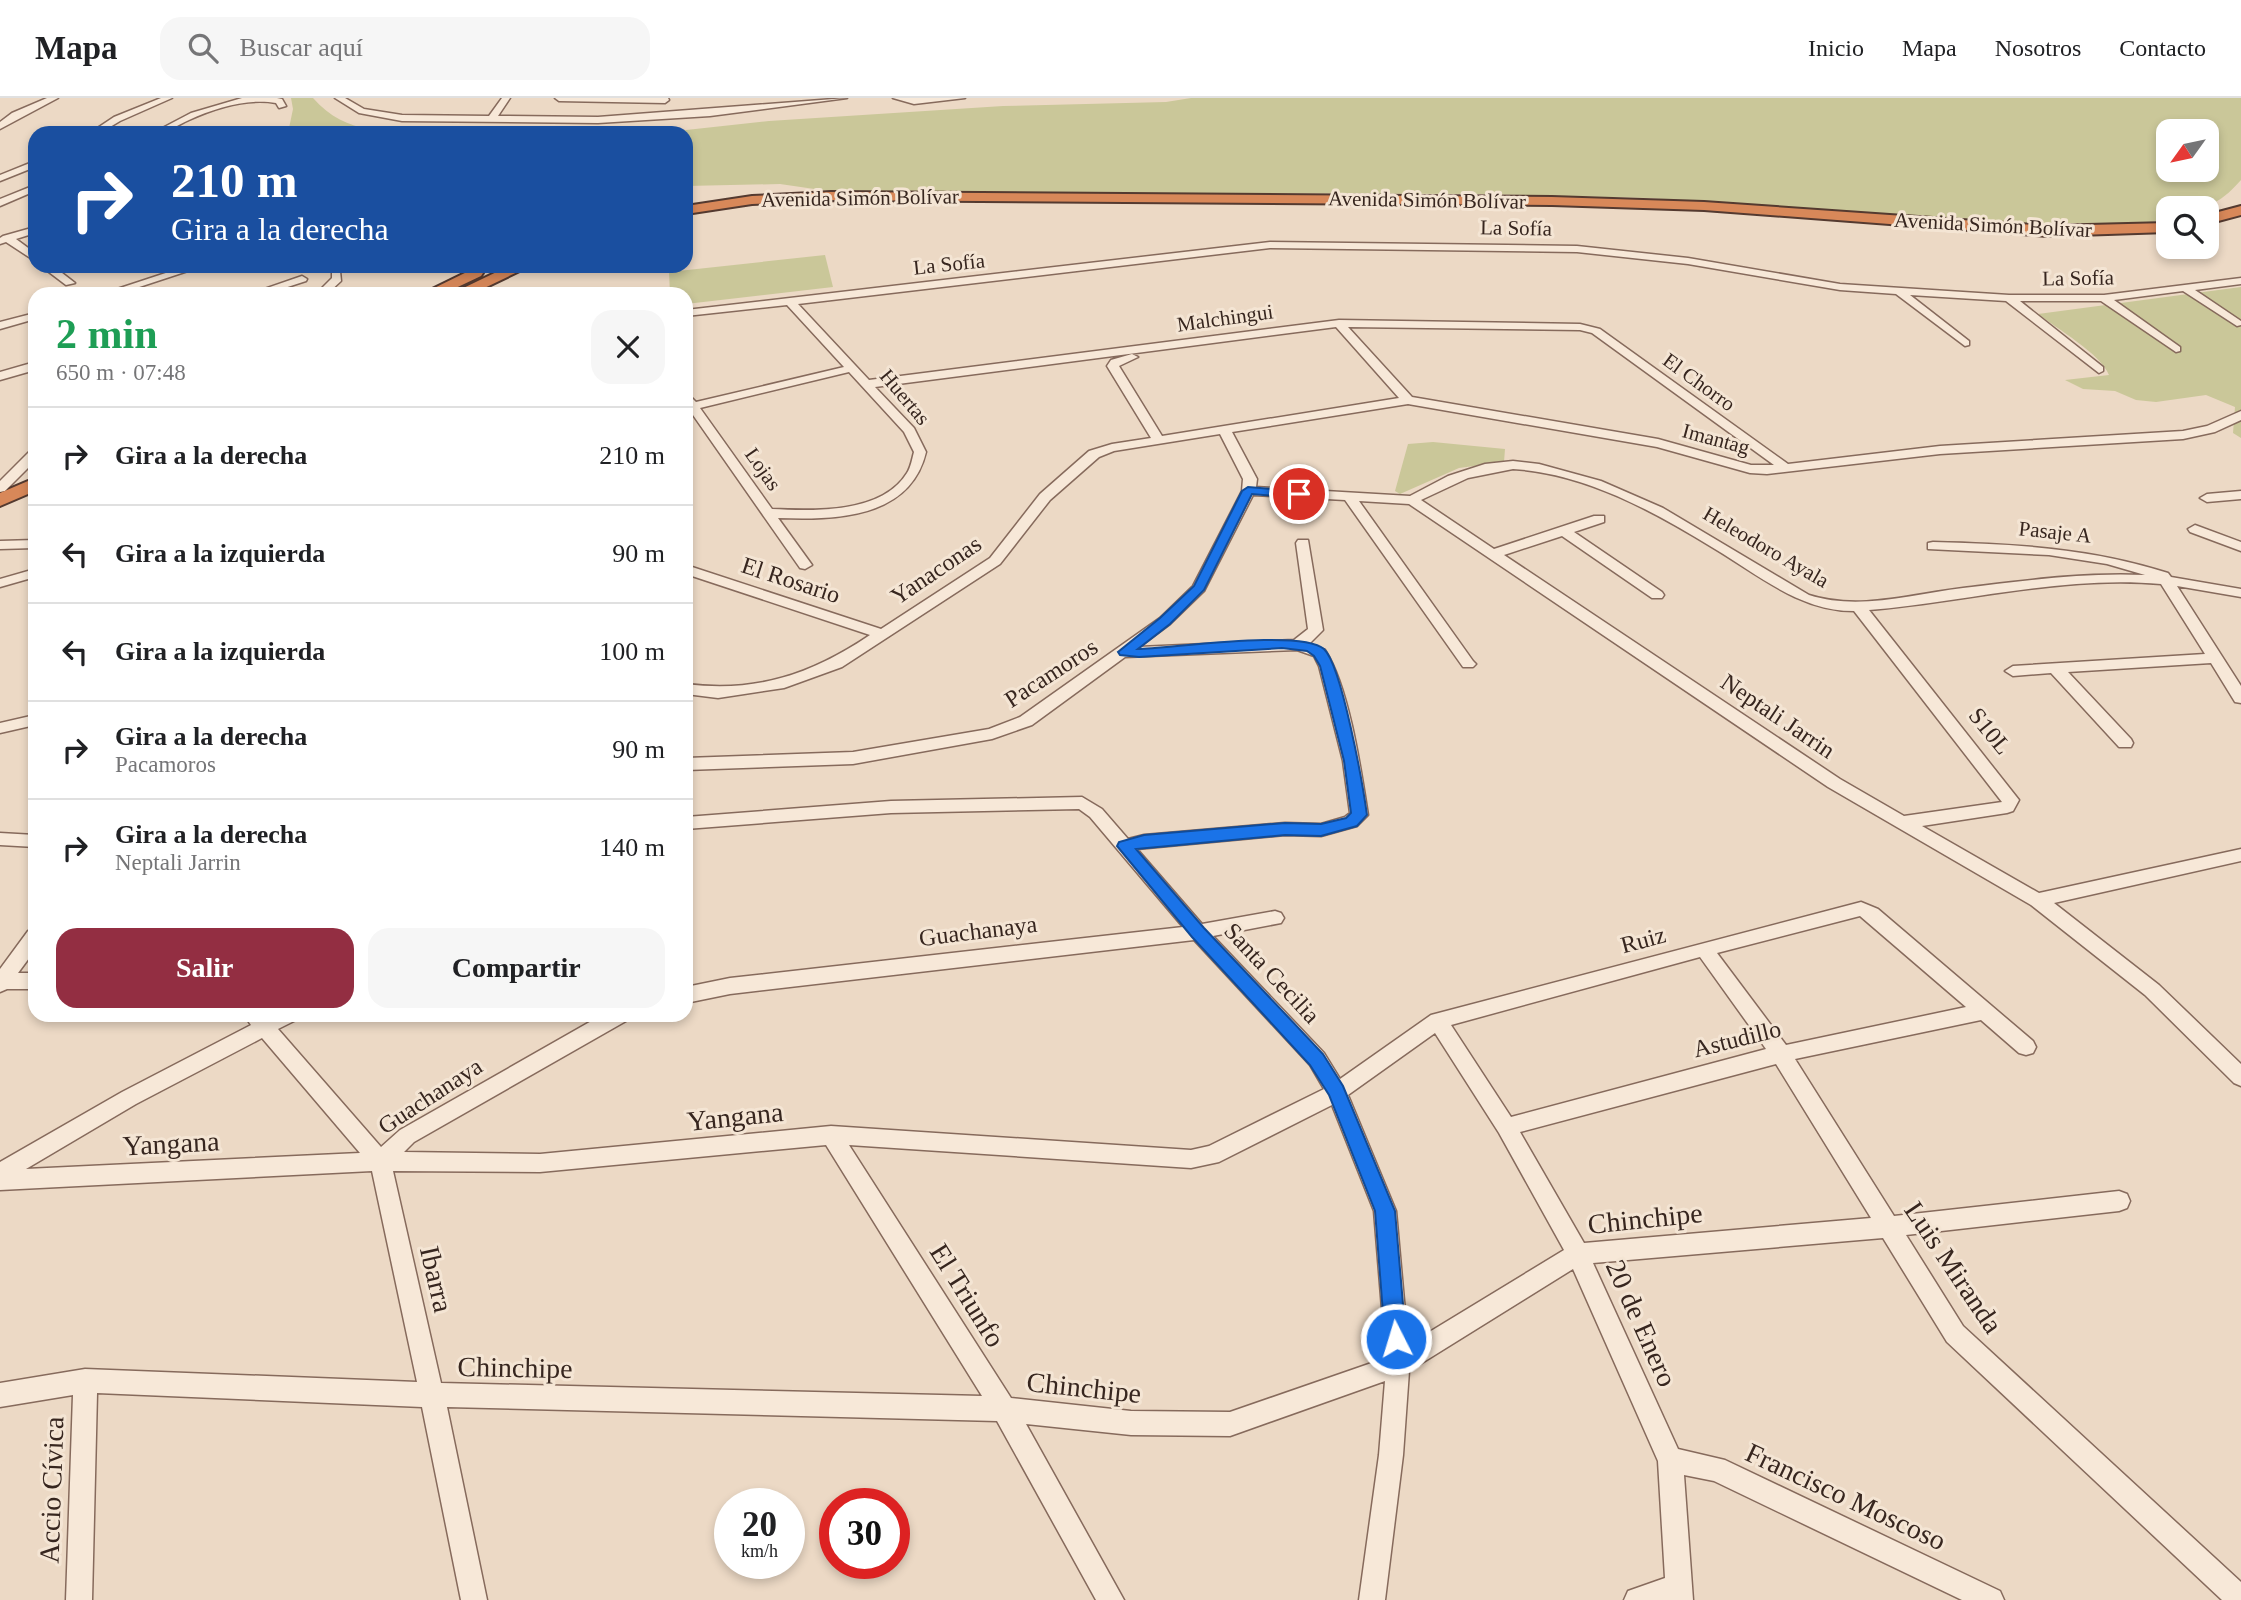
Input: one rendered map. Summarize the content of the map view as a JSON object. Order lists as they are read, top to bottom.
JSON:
{
  "streets": {
    "highway": ["Avenida Simón Bolívar"],
    "street": [
      "La Sofía",
      "Malchingui",
      "El Chorro",
      "Huertas",
      "Imantag",
      "Lojas",
      "Pasaje A",
      "Heleodoro Ayala",
      "Yanaconas",
      "El Rosario",
      "Pacamoros",
      "Neptali Jarrin",
      "S10L",
      "Guachanaya",
      "Ruiz",
      "Santa Cecilia",
      "Astudillo",
      "Yangana",
      "Chinchipe",
      "Luis Miranda",
      "Ibarra",
      "El Triunfo",
      "20 de Enero",
      "Accio Cívica",
      "Francisco Moscoso"
    ]
  },
  "crossings": [
    ["La Sofía", "Huertas"],
    ["Malchingui", "El Chorro"],
    ["Malchingui", "Huertas"],
    ["El Chorro", "Imantag"],
    ["Huertas", "Lojas"],
    ["Imantag", "Yanaconas"],
    ["Pasaje A", "Heleodoro Ayala"],
    ["Heleodoro Ayala", "Neptali Jarrin"],
    ["Heleodoro Ayala", "S10L"],
    ["Yanaconas", "El Rosario"],
    ["Neptali Jarrin", "S10L"],
    ["Guachanaya", "Santa Cecilia"],
    ["Guachanaya", "Yangana"],
    ["Guachanaya", "Ibarra"],
    ["Ruiz", "Astudillo"],
    ["Ruiz", "Yangana"],
    ["Ruiz", "Luis Miranda"],
    ["Ruiz", "20 de Enero"],
    ["Santa Cecilia", "Yangana"],
    ["Santa Cecilia", "Chinchipe"],
    ["Astudillo", "Luis Miranda"],
    ["Astudillo", "20 de Enero"],
    ["Yangana", "Ibarra"],
    ["Yangana", "El Triunfo"],
    ["Yangana", "20 de Enero"],
    ["Chinchipe", "Luis Miranda"],
    ["Chinchipe", "Ibarra"],
    ["Chinchipe", "El Triunfo"],
    ["Chinchipe", "20 de Enero"],
    ["Chinchipe", "Accio Cívica"],
    ["20 de Enero", "Francisco Moscoso"]
  ],
  "north": "bottom left",
  "page": {
    "header": "Mapa",
    "search": "Buscar aquí",
    "nav": [
      "Inicio",
      "Mapa",
      "Nosotros",
      "Contacto"
    ],
    "turn": ["210 m", "Gira a la derecha"],
    "heading": ["2 min", "650 m · 07:48"],
    "list": [
      {
        "name": "Gira a la derecha",
        "value": "210 m"
      },
      {
        "name": "Gira a la izquierda",
        "value": "90 m"
      },
      {
        "name": "Gira a la izquierda",
        "value": "100 m"
      },
      {
        "name": "Gira a la derecha",
        "note": "Pacamoros",
        "value": "90 m"
      },
      {
        "name": "Gira a la derecha",
        "note": "Neptali Jarrin",
        "value": "140 m"
      }
    ],
    "buttons": ["Salir", "Compartir"],
    "speed": "20 km/h",
    "limit": "30"
  }
}
